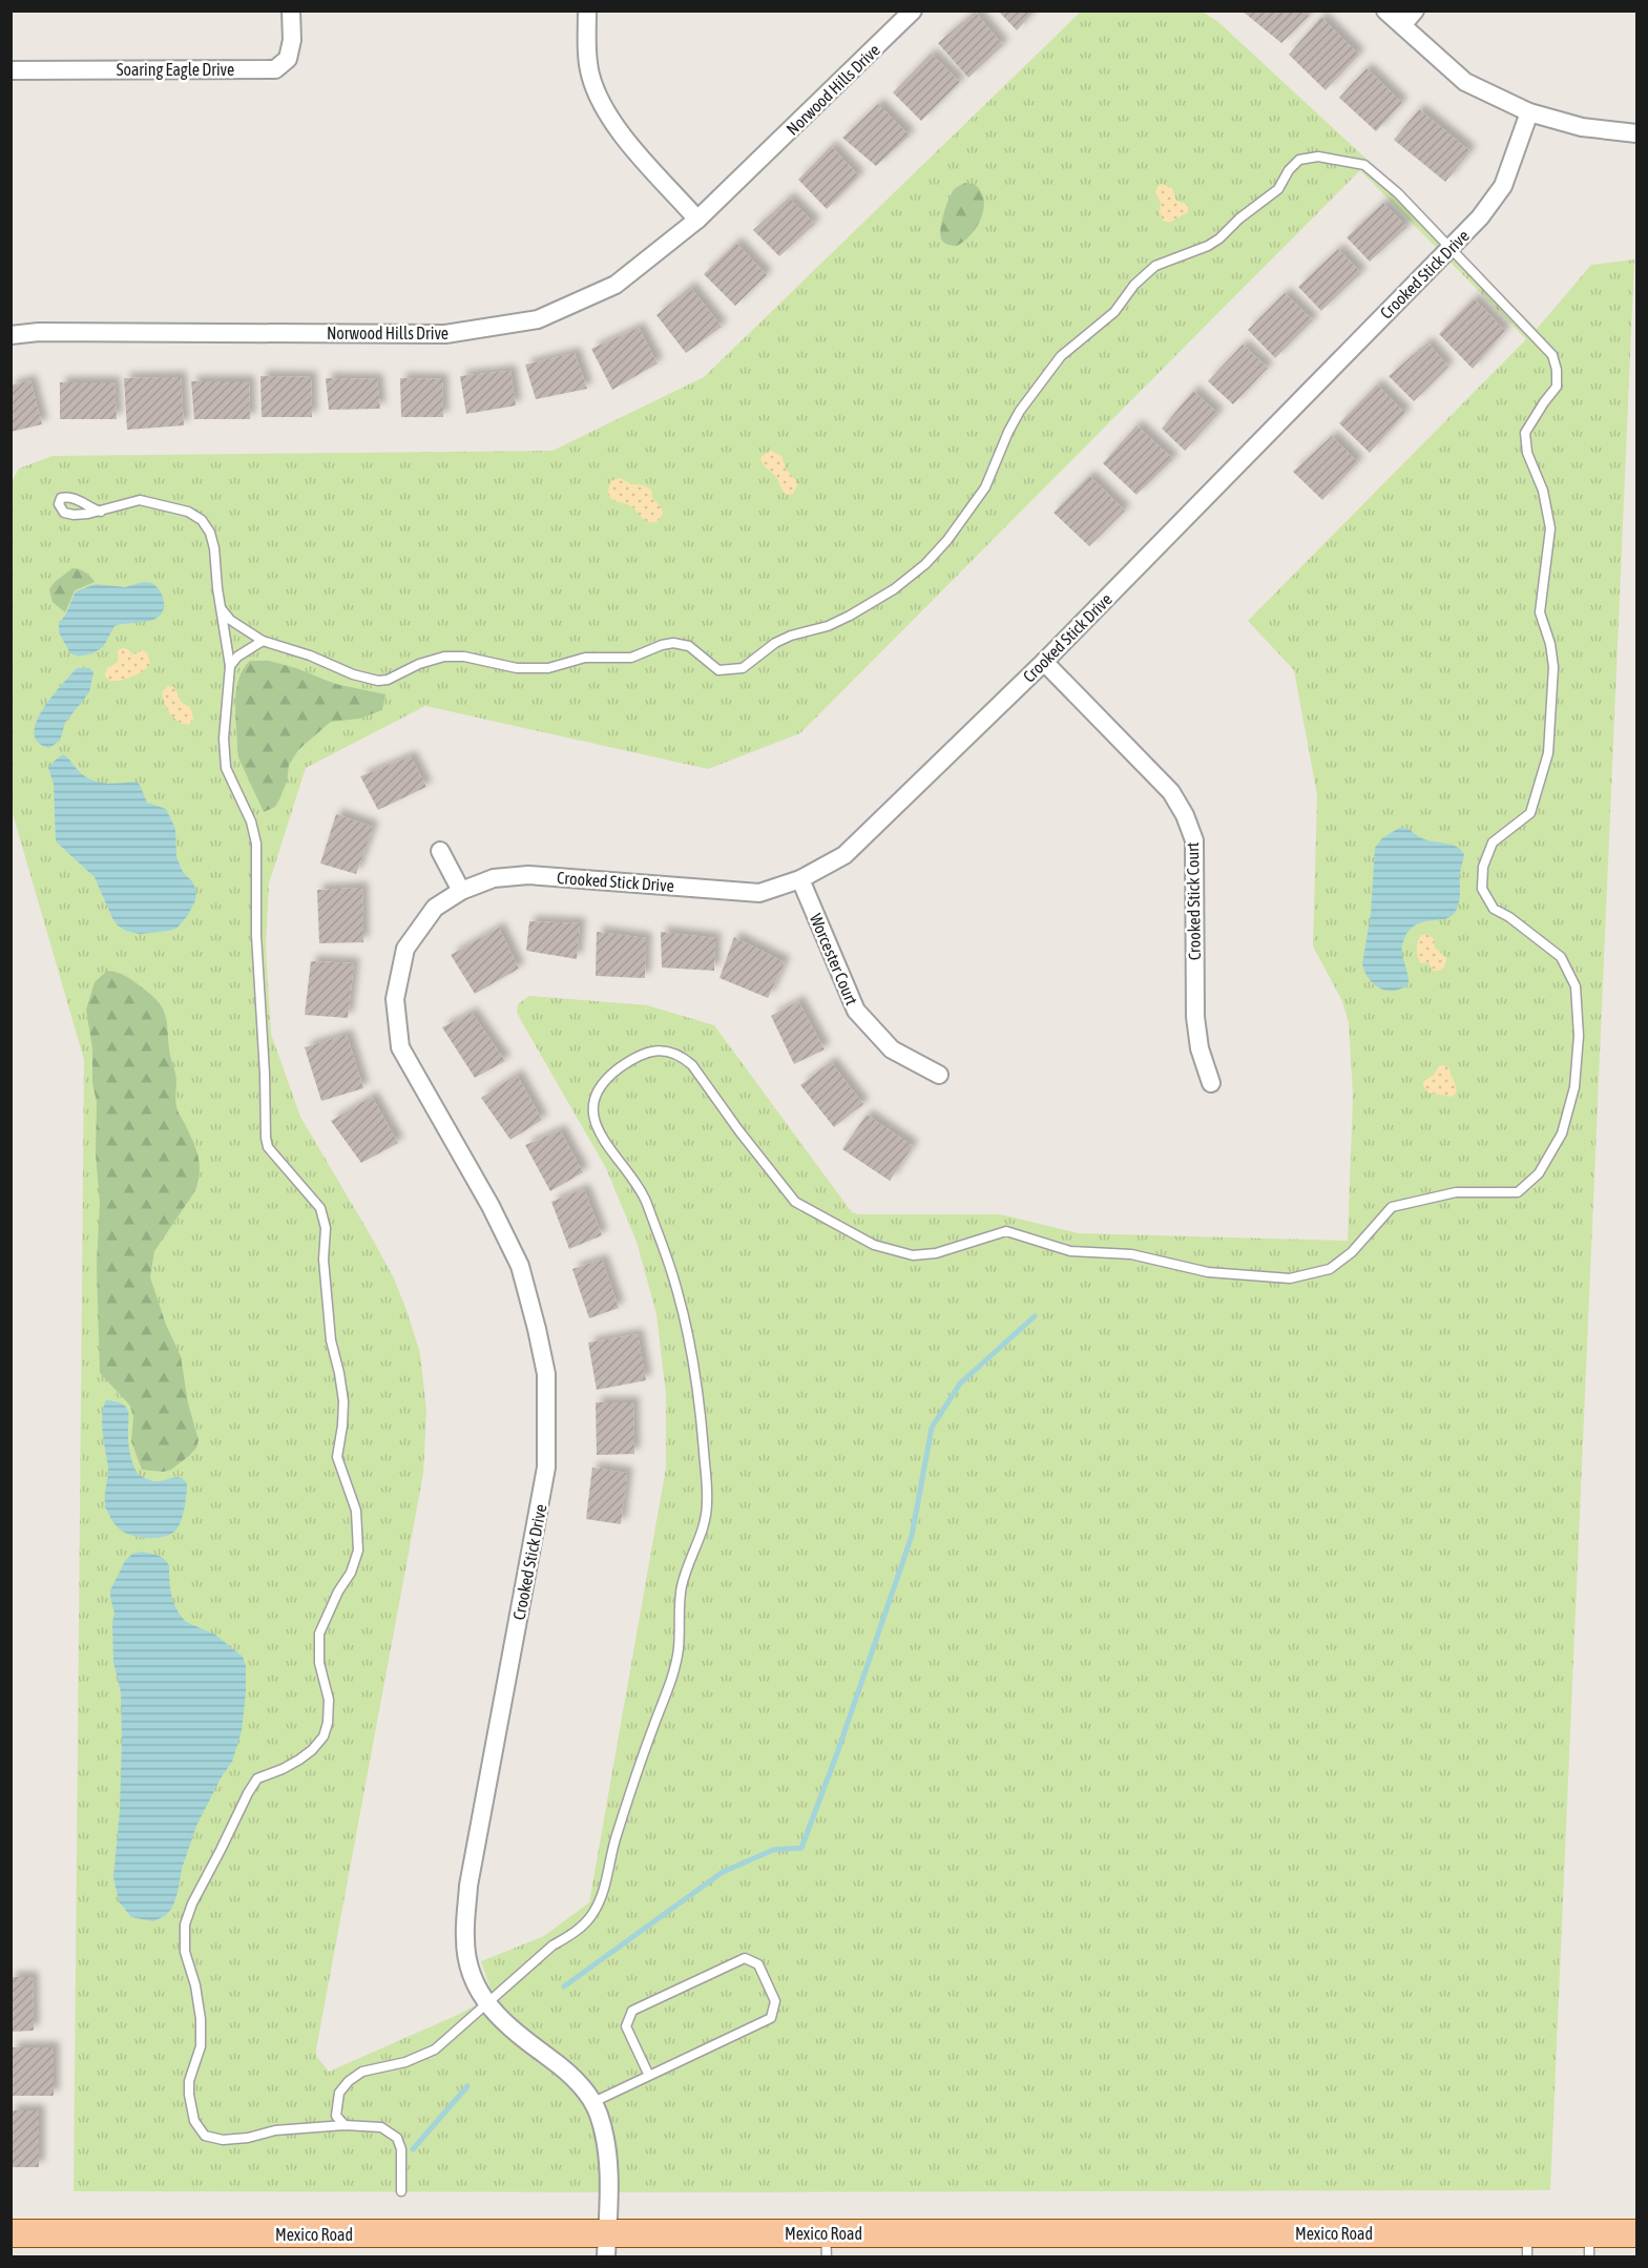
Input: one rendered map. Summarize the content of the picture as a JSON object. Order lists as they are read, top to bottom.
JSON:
{
  "streets": {
    "main road": ["Mexico Road"],
    "street": [
      "Soaring Eagle Drive",
      "Norwood Hills Drive",
      "Crooked Stick Drive",
      "Crooked Stick Court",
      "Worcester Court"
    ]
  },
  "crossings": [
    ["Crooked Stick Drive", "Crooked Stick Court"],
    ["Crooked Stick Drive", "Worcester Court"],
    ["Crooked Stick Drive", "Mexico Road"]
  ]
}
